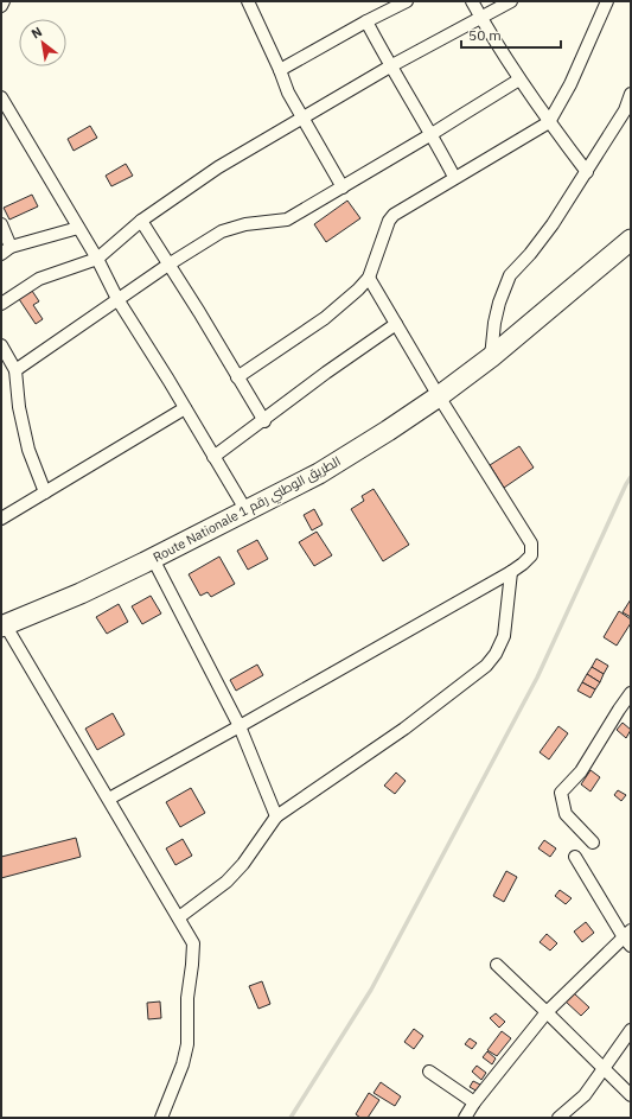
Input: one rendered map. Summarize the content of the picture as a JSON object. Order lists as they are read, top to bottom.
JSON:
{
  "streets": {
    "highway": ["Route Nationale الطريق الوطني رقم 1"]
  },
  "scale_bar": "50 m",
  "north": "top left"
}
